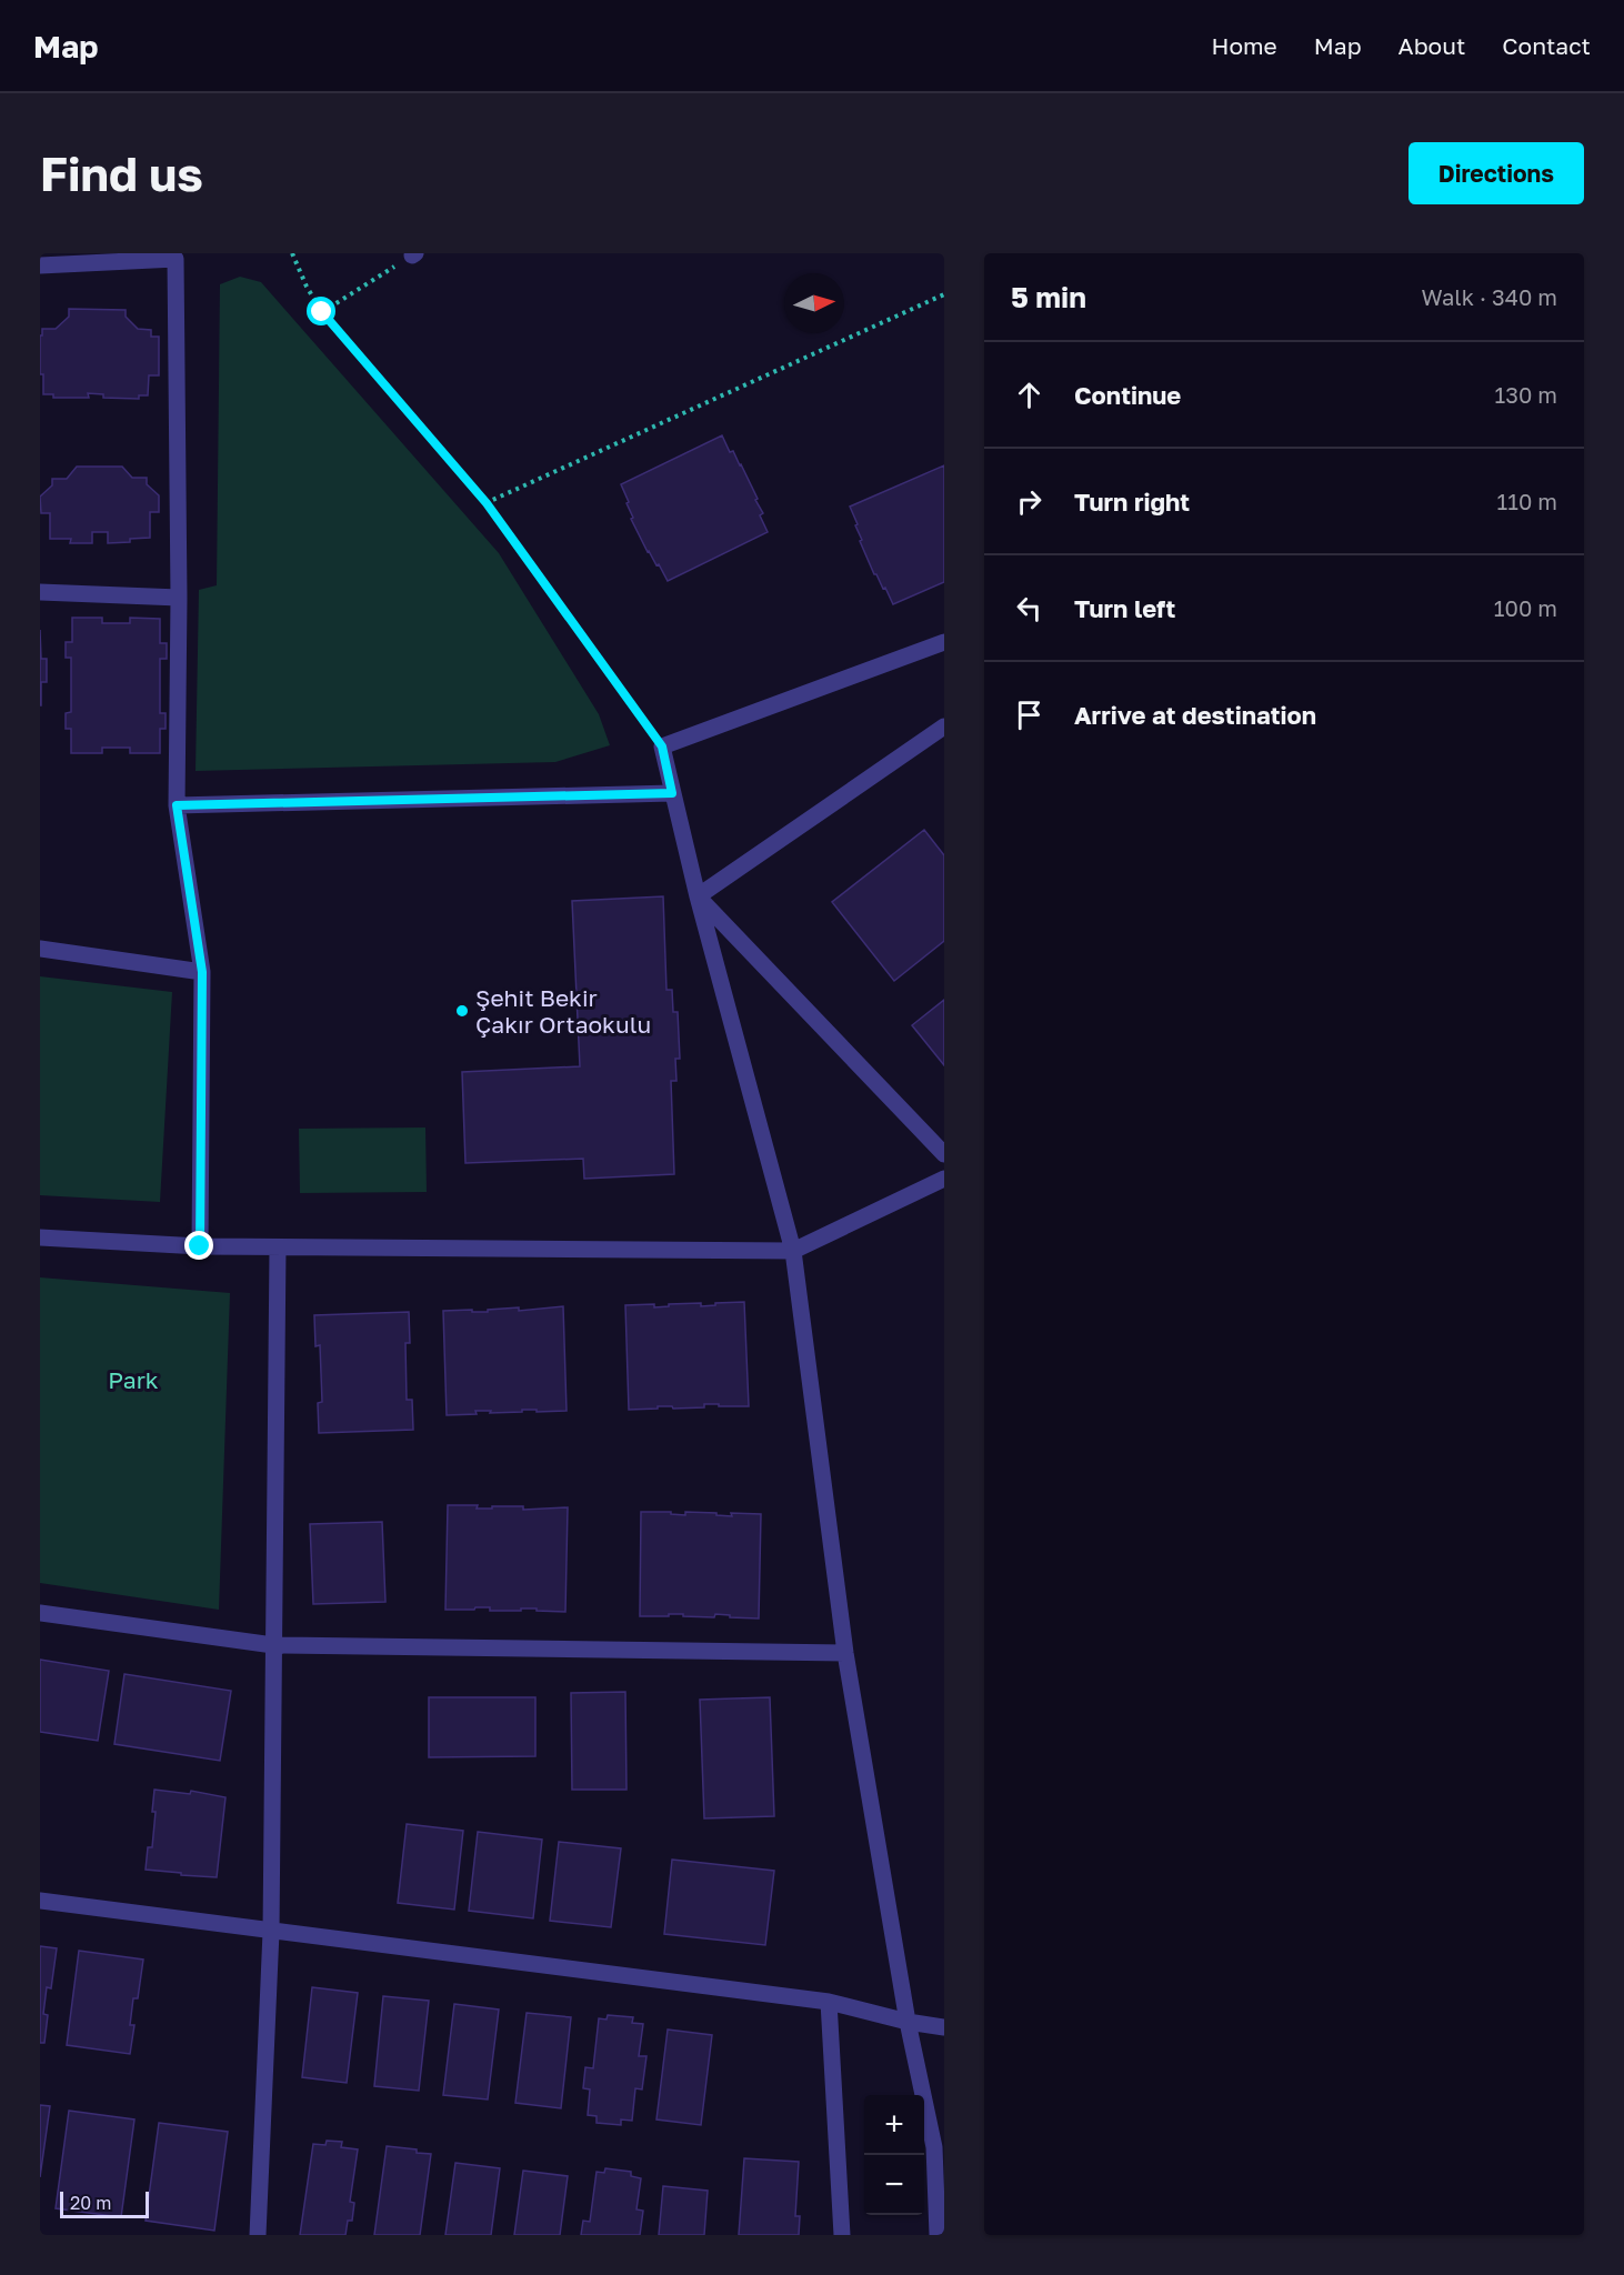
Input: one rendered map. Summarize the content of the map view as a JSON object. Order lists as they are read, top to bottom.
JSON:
{
  "parks": ["Park"],
  "places": ["Şehit Bekir Çakır Ortaokulu"],
  "scale_bar": "20 m",
  "north": "right",
  "page": {
    "header": "Map",
    "nav": [
      "Home",
      "Map",
      "About",
      "Contact"
    ],
    "buttons": "Directions",
    "title": "Find us",
    "heading": ["5 min", "Walk · 340 m"],
    "list": [
      ["Continue", "130 m"],
      ["Turn right", "110 m"],
      ["Turn left", "100 m"],
      "Arrive at destination"
    ],
    "map_buttons": ["+", "−"],
    "scale": "20 m"
  }
}
